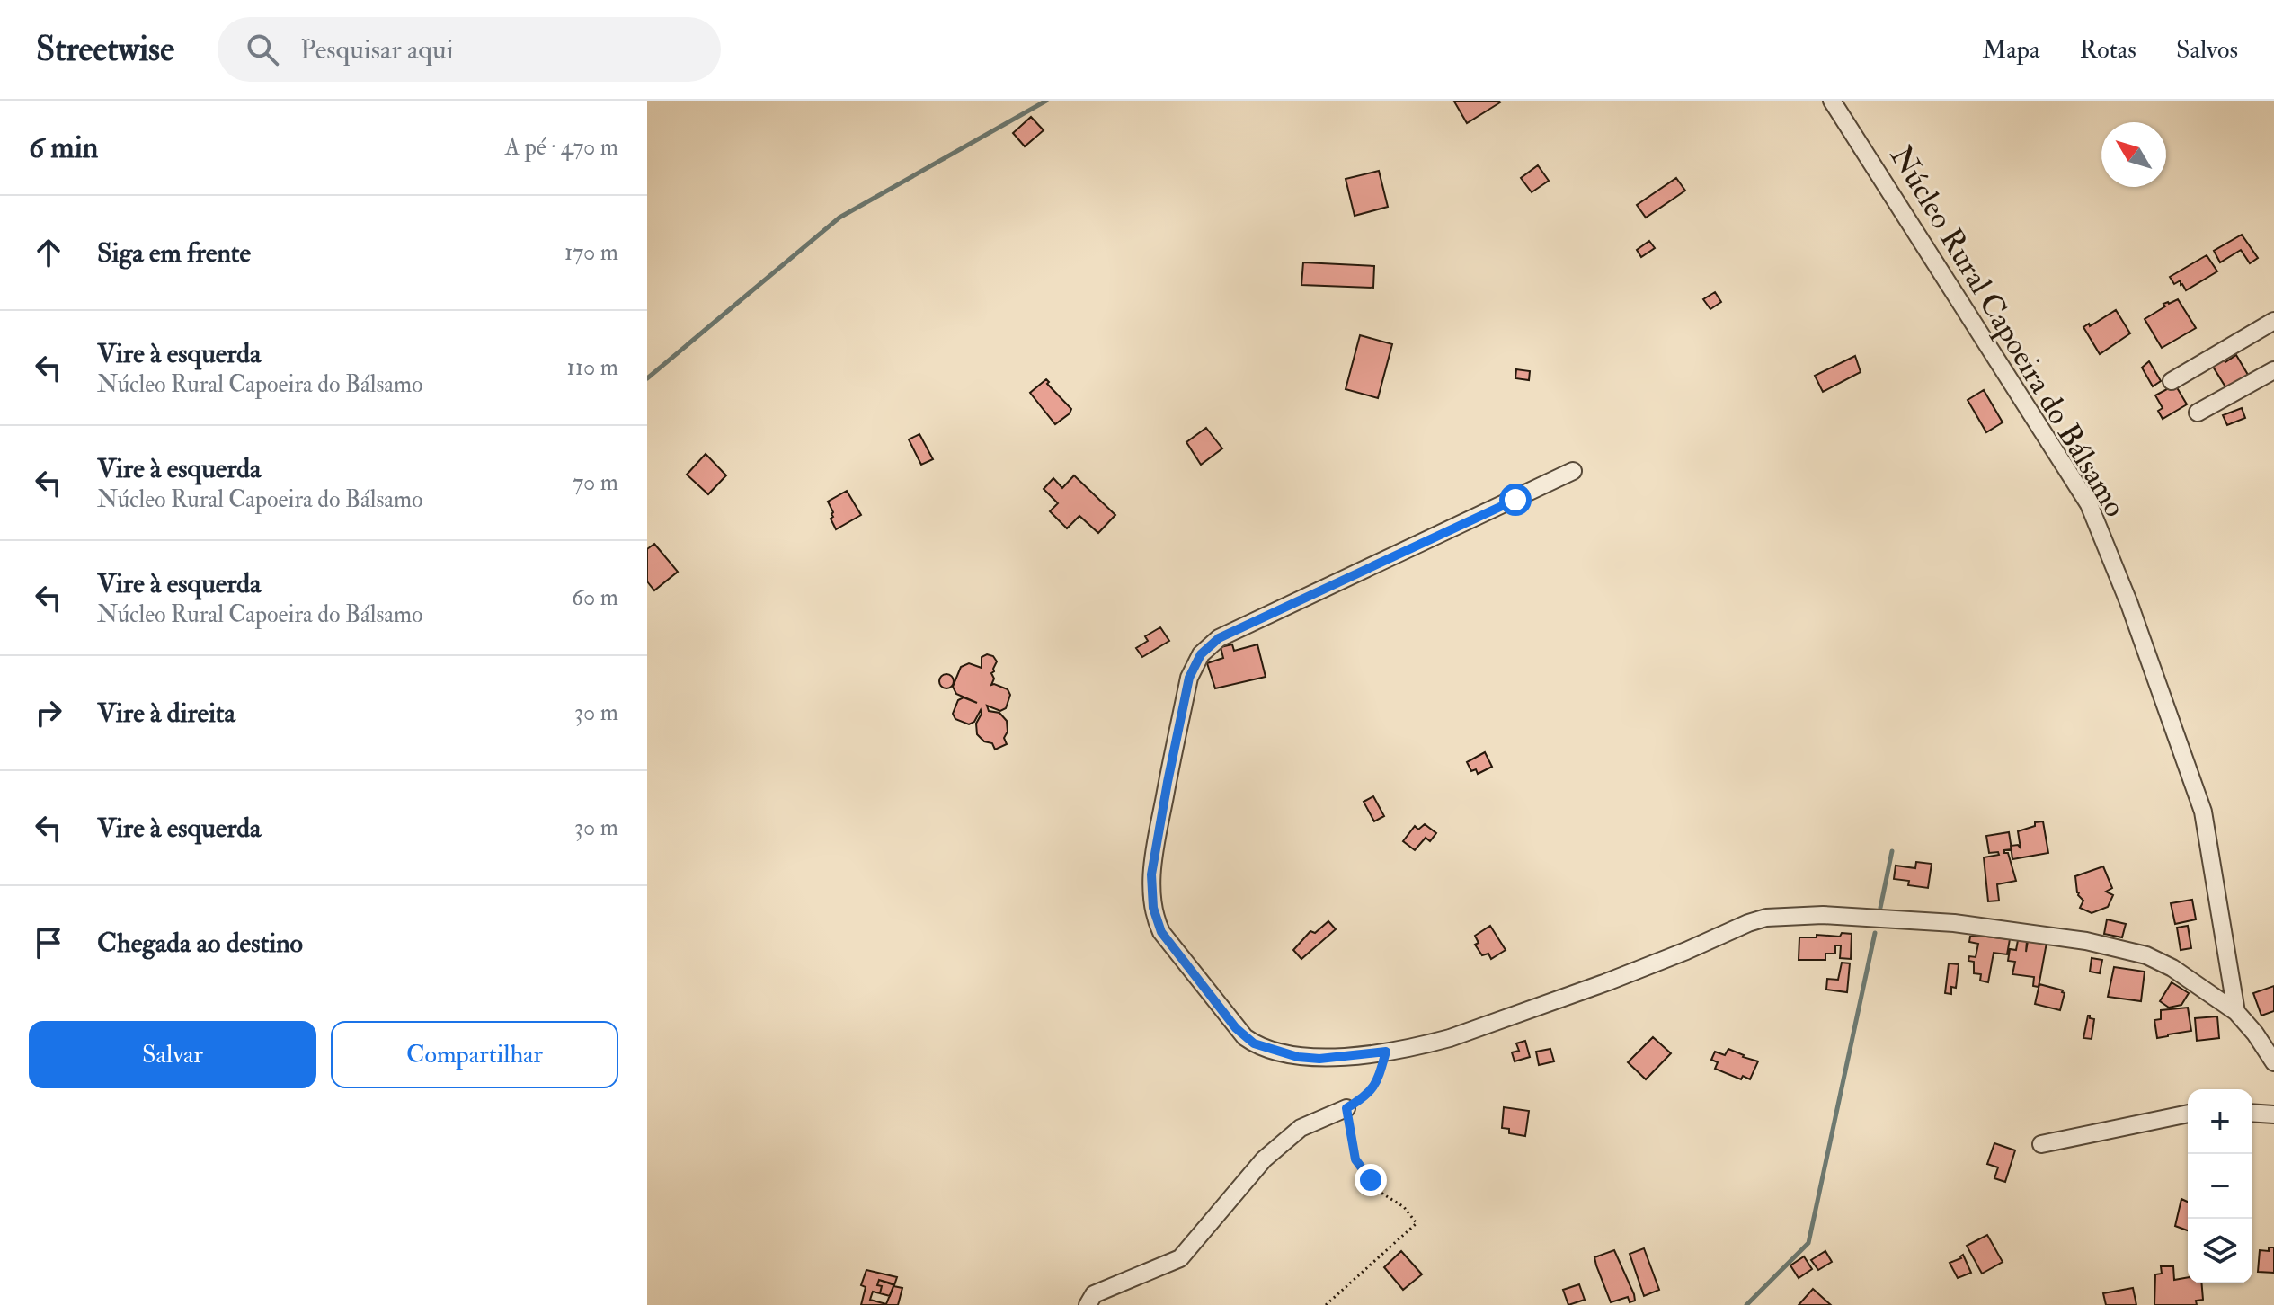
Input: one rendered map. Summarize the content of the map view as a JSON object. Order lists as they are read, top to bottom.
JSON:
{
  "streets": {
    "street": ["Núcleo Rural Capoeira do Bálsamo"]
  },
  "north": "top left",
  "page": {
    "header": "Streetwise",
    "search": "Pesquisar aqui",
    "nav": ["Mapa", "Rotas", "Salvos"],
    "heading": ["6 min", "A pé · 470 m"],
    "list": [
      ["Siga em frente", "170 m"],
      ["Vire à esquerda", "Núcleo Rural Capoeira do Bálsamo", "110 m"],
      ["Vire à esquerda", "Núcleo Rural Capoeira do Bálsamo", "70 m"],
      ["Vire à esquerda", "Núcleo Rural Capoeira do Bálsamo", "60 m"],
      ["Vire à direita", "30 m"],
      ["Vire à esquerda", "30 m"],
      "Chegada ao destino"
    ],
    "buttons": ["Salvar", "Compartilhar"],
    "map_buttons": ["+", "−"]
  }
}
